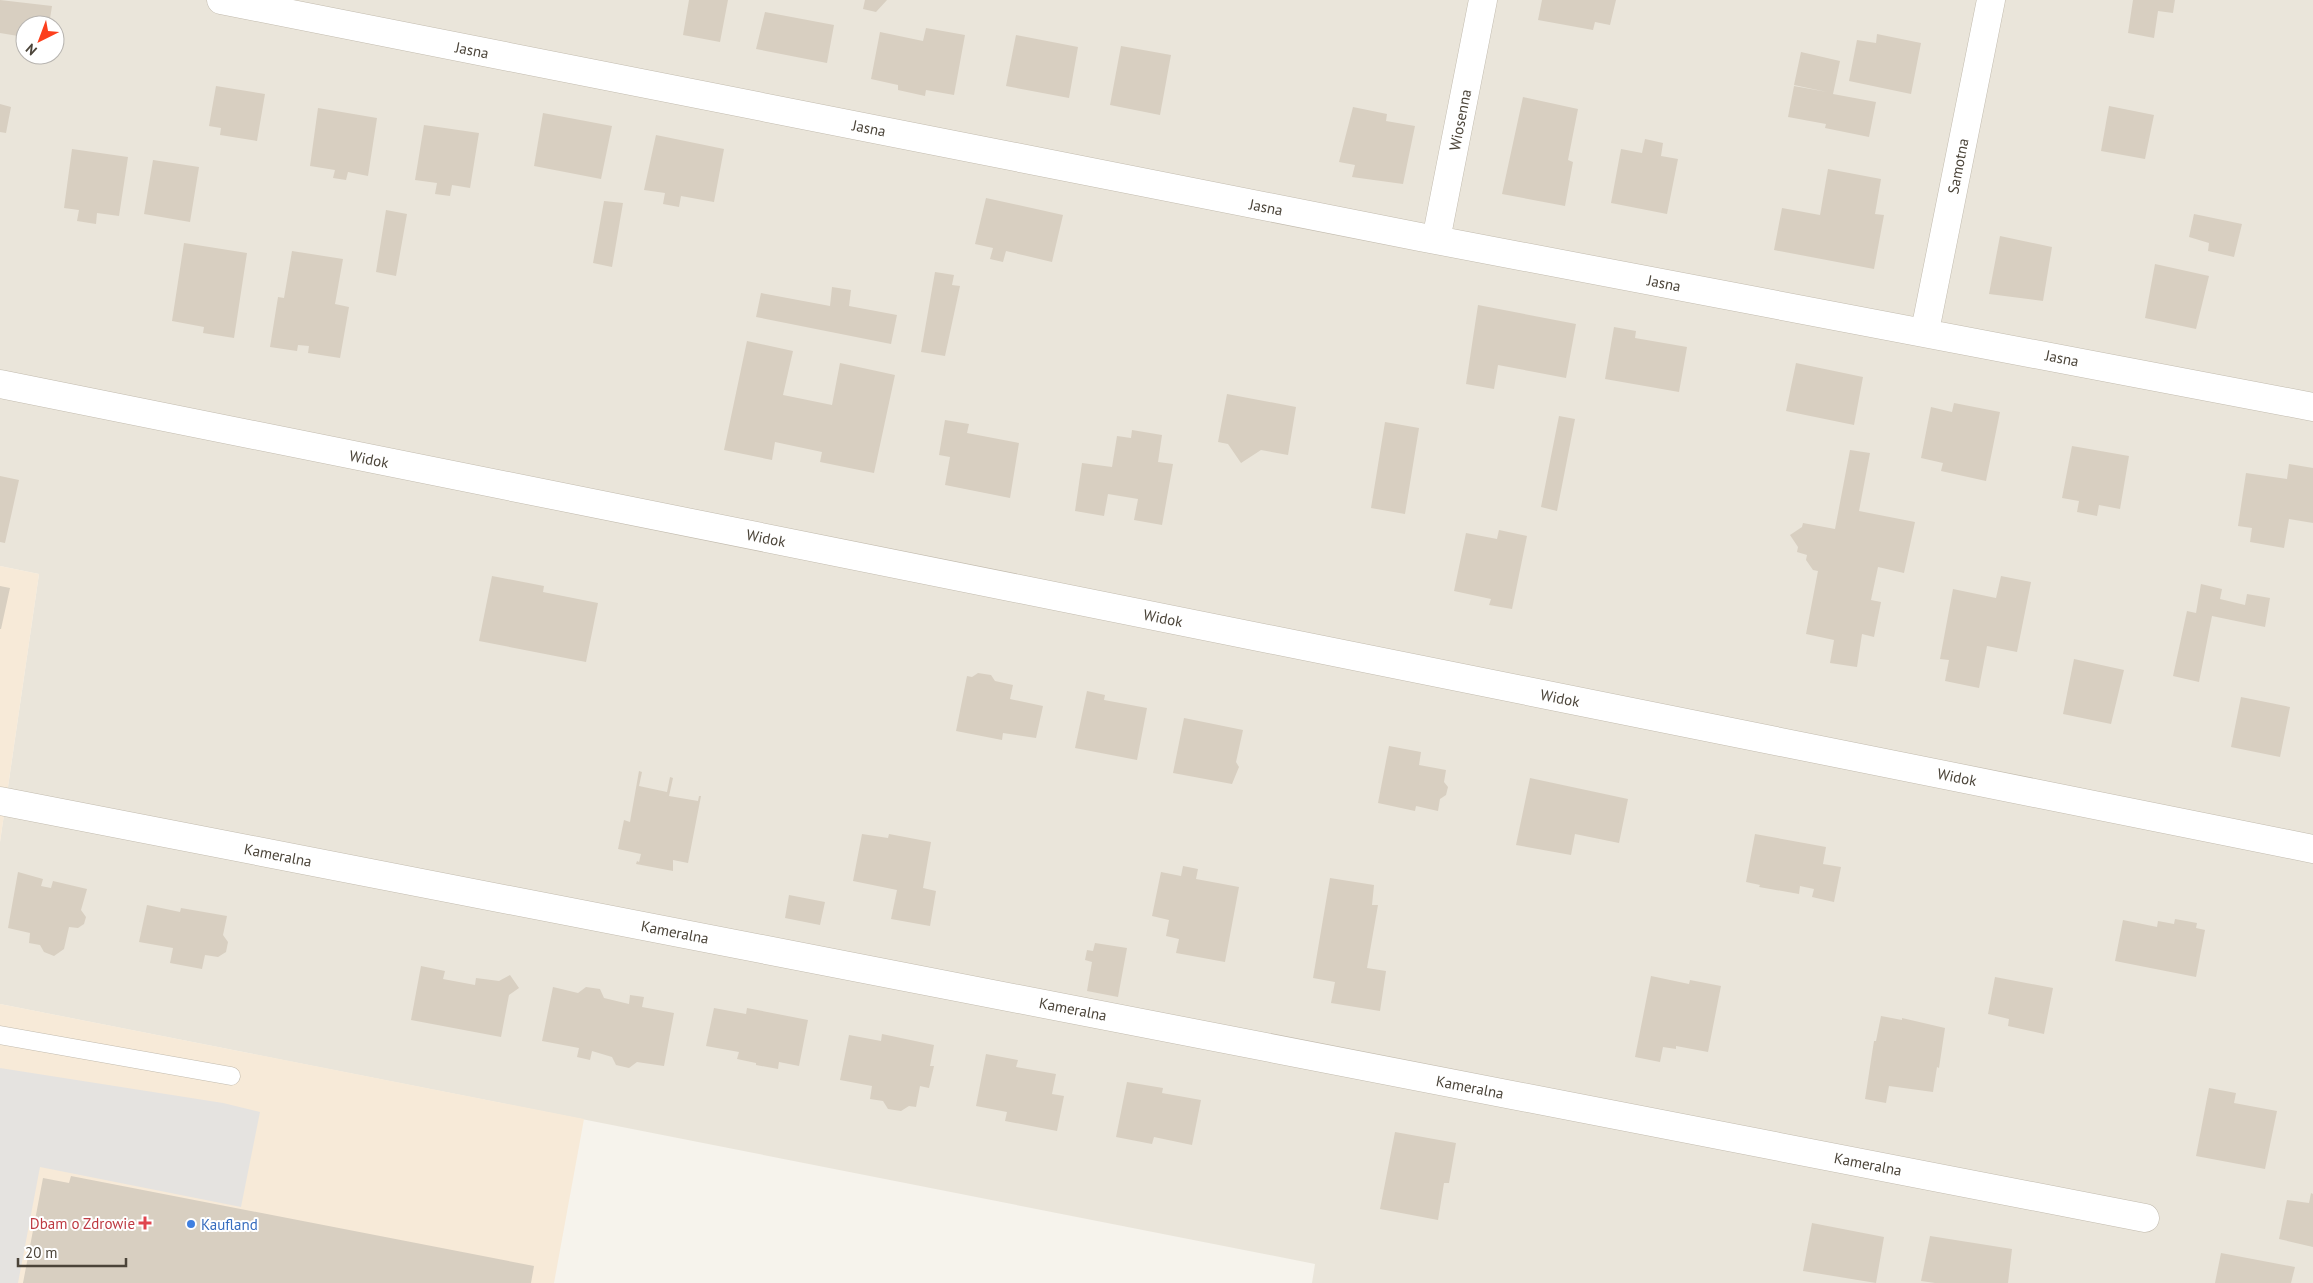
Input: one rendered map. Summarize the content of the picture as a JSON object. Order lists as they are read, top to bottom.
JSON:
{
  "streets": {
    "street": [
      "Jasna",
      "Wiosenna",
      "Samotna",
      "Widok",
      "Kameralna"
    ]
  },
  "crossings": [
    ["Jasna", "Wiosenna"],
    ["Jasna", "Samotna"]
  ],
  "places": {
    "health": ["Dbam o Zdrowie"],
    "other": ["Kaufland"]
  },
  "scale_bar": "20 m",
  "north": "bottom left"
}
